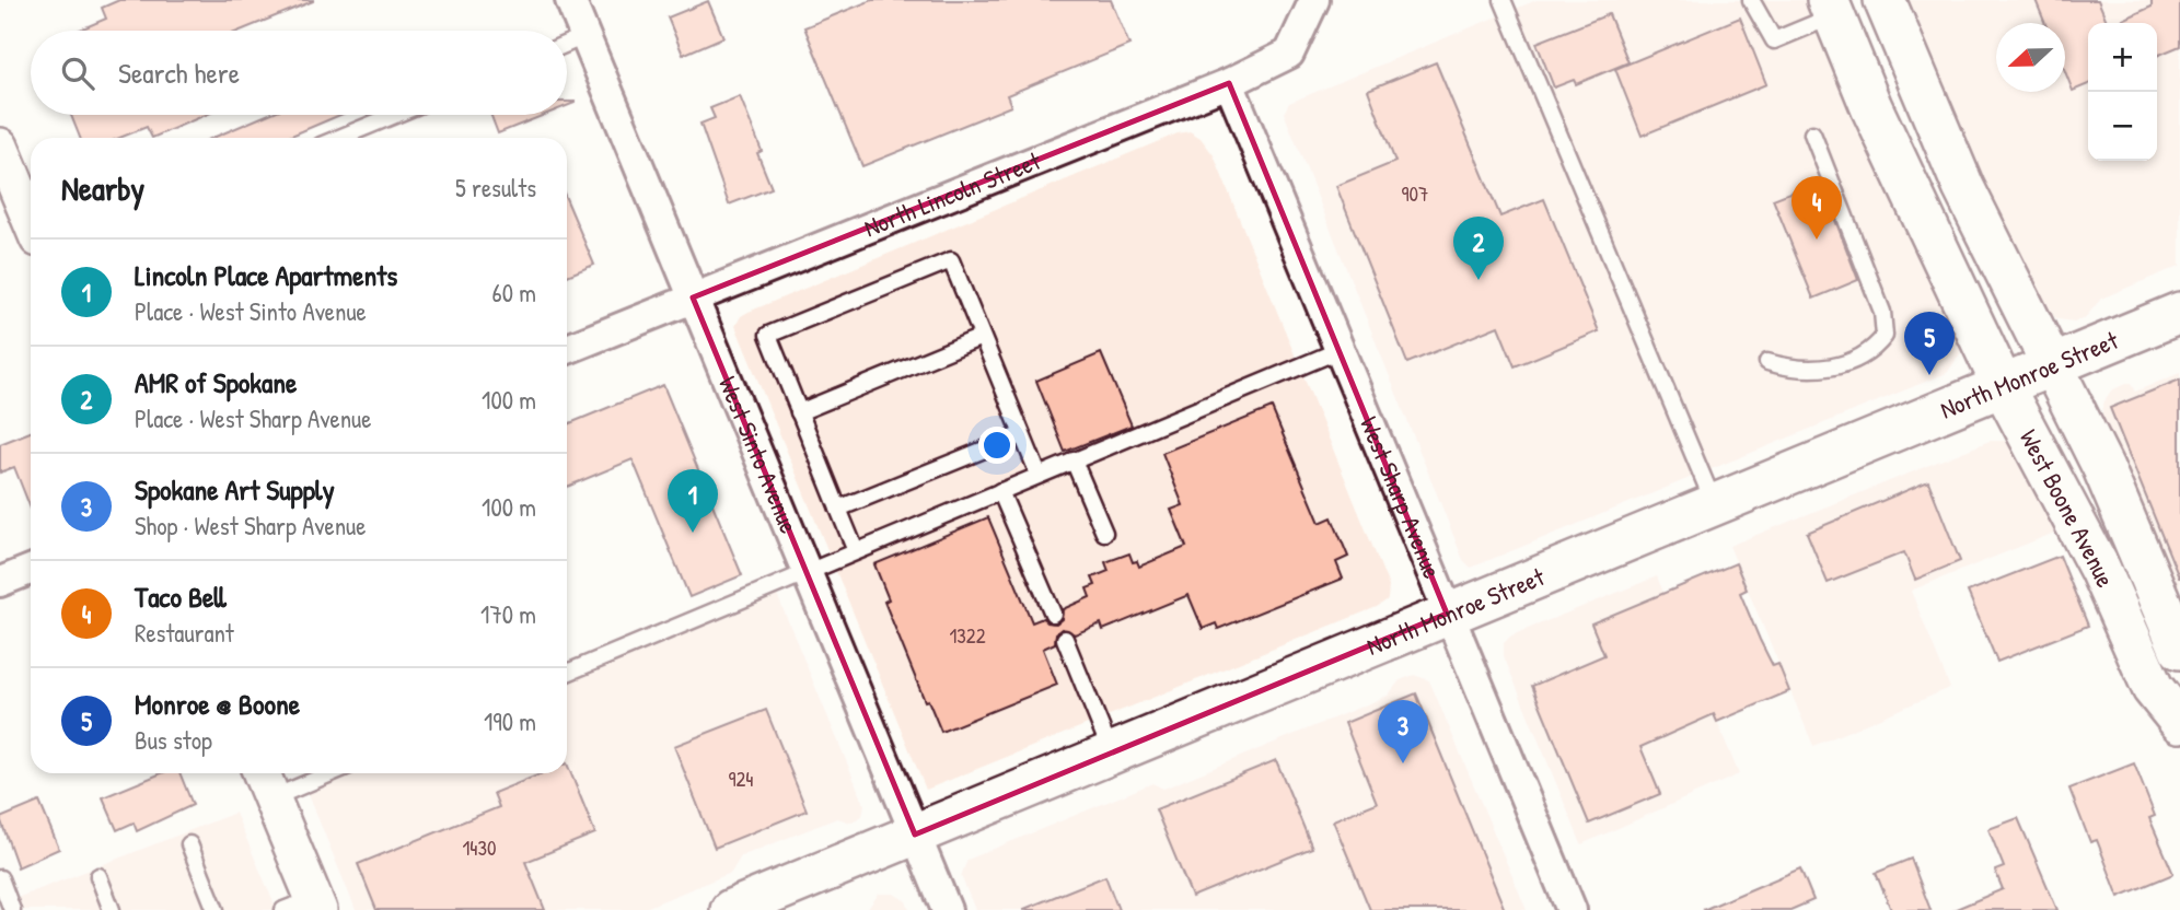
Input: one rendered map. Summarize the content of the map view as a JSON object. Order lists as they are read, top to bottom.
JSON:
{
  "streets": {
    "main road": ["North Monroe Street", "West Boone Avenue"],
    "street": ["North Lincoln Street", "West Sinto Avenue", "West Sharp Avenue"]
  },
  "crossings": [
    ["North Lincoln Street", "West Sinto Avenue"],
    ["North Lincoln Street", "West Sharp Avenue"],
    ["North Monroe Street", "West Sinto Avenue"],
    ["North Monroe Street", "West Sharp Avenue"],
    ["North Monroe Street", "West Boone Avenue"]
  ],
  "house_numbers": [
    "907",
    "1322",
    "924",
    "1430"
  ],
  "north": "left",
  "page": {
    "map_buttons": ["+", "−"],
    "search": "Search here",
    "heading": ["Nearby", "5 results"],
    "pins": [
      "4",
      "2",
      "5",
      "1",
      "3"
    ],
    "list": [
      {
        "mark": "1",
        "name": "Lincoln Place Apartments",
        "note": "Place · West Sinto Avenue",
        "value": "60 m"
      },
      {
        "mark": "2",
        "name": "AMR of Spokane",
        "note": "Place · West Sharp Avenue",
        "value": "100 m"
      },
      {
        "mark": "3",
        "name": "Spokane Art Supply",
        "note": "Shop · West Sharp Avenue",
        "value": "100 m"
      },
      {
        "mark": "4",
        "name": "Taco Bell",
        "note": "Restaurant",
        "value": "170 m"
      },
      {
        "mark": "5",
        "name": "Monroe @ Boone",
        "note": "Bus stop",
        "value": "190 m"
      }
    ]
  }
}
